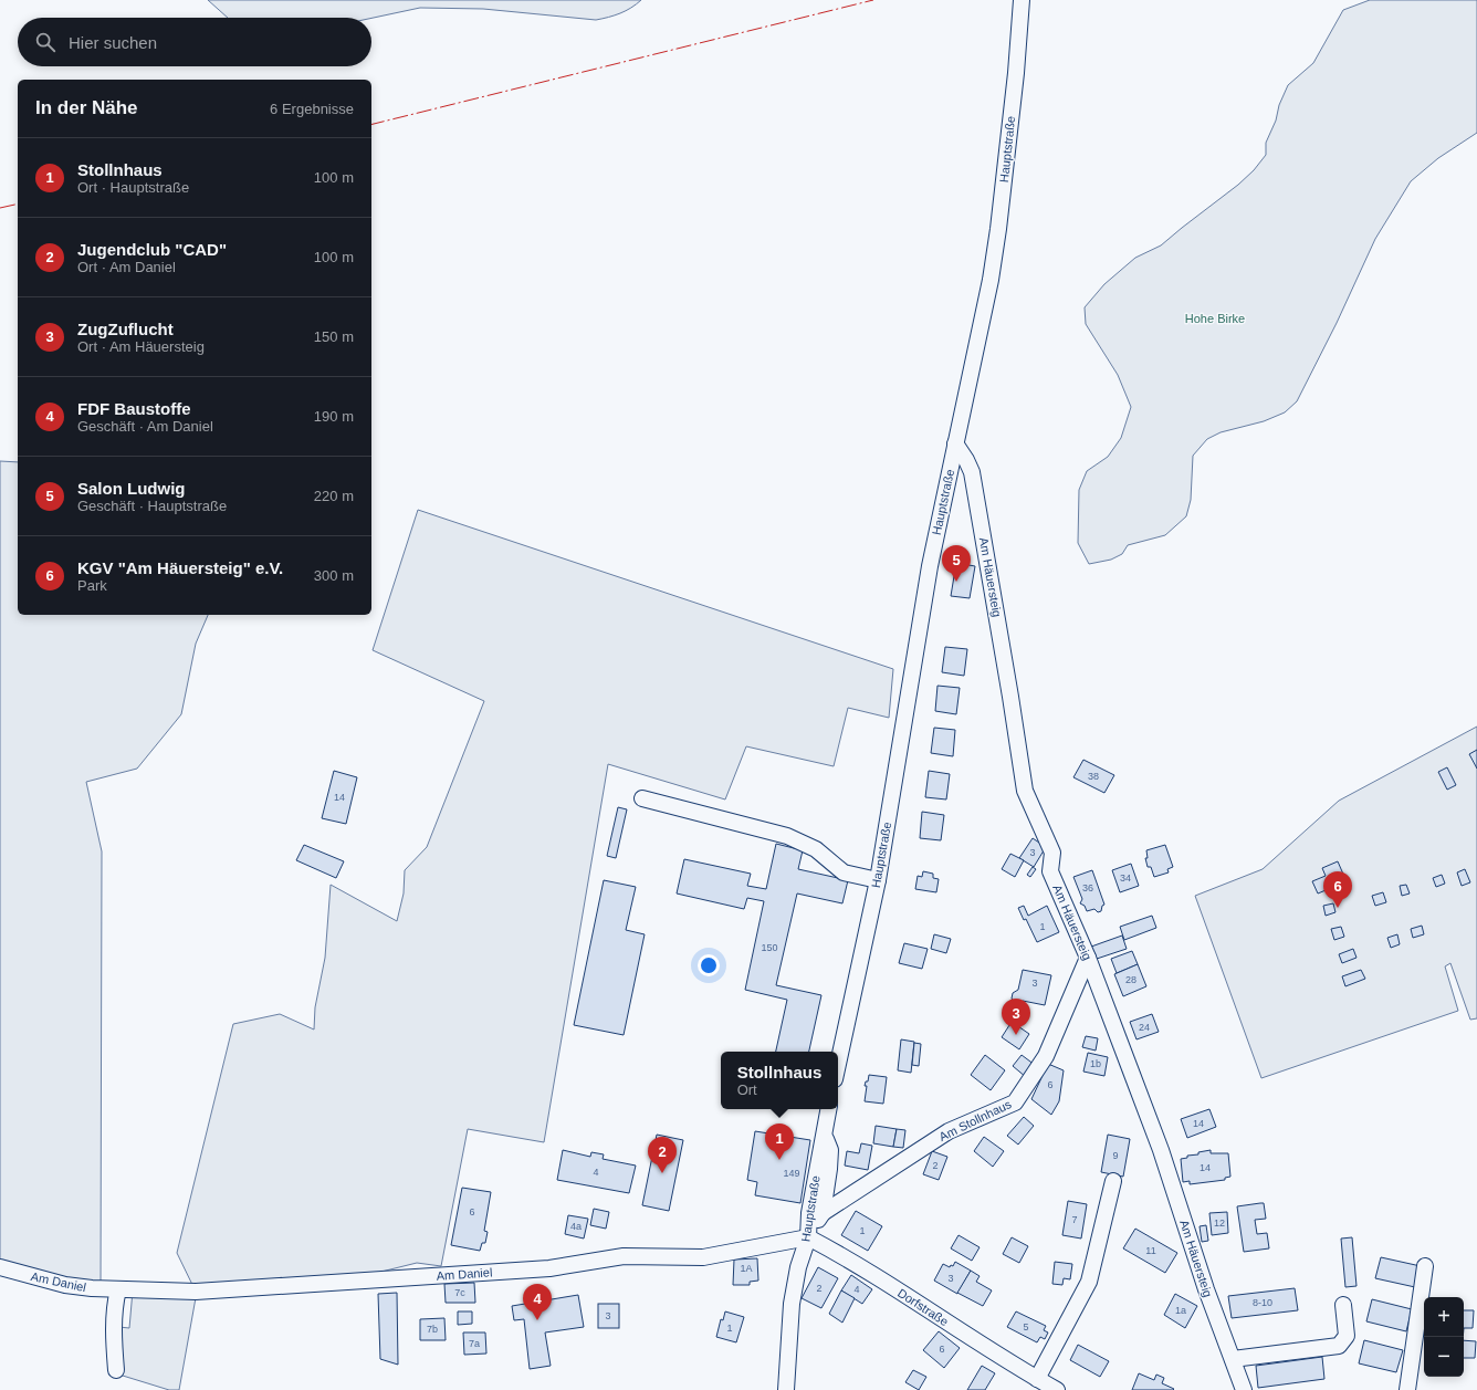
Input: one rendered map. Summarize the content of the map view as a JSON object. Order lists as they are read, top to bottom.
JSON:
{
  "streets": {
    "street": [
      "Hauptstraße",
      "Am Häuersteig",
      "Am Stollnhaus",
      "Am Daniel",
      "Dorfstraße"
    ]
  },
  "crossings": [
    ["Hauptstraße", "Am Häuersteig"],
    ["Hauptstraße", "Am Daniel"],
    ["Hauptstraße", "Dorfstraße"],
    ["Am Häuersteig", "Am Stollnhaus"],
    ["Am Daniel", "Dorfstraße"]
  ],
  "parks": ["Hohe Birke"],
  "house_numbers": [
    "38",
    "14",
    "3",
    "34",
    "36",
    "1",
    "150",
    "28",
    "3",
    "24",
    "1b",
    "6",
    "14",
    "9",
    "2",
    "14",
    "4",
    "149",
    "6",
    "7",
    "12",
    "4a",
    "1",
    "11",
    "1A",
    "3",
    "2",
    "4",
    "7c",
    "8-10",
    "1a",
    "3",
    "5",
    "1",
    "7b",
    "7a",
    "6"
  ],
  "page": {
    "search": "Hier suchen",
    "heading": ["In der Nähe", "6 Ergebnisse"],
    "list": [
      {
        "mark": "1",
        "name": "Stollnhaus",
        "note": "Ort · Hauptstraße",
        "value": "100 m"
      },
      {
        "mark": "2",
        "name": "Jugendclub \"CAD\"",
        "note": "Ort · Am Daniel",
        "value": "100 m"
      },
      {
        "mark": "3",
        "name": "ZugZuflucht",
        "note": "Ort · Am Häuersteig",
        "value": "150 m"
      },
      {
        "mark": "4",
        "name": "FDF Baustoffe",
        "note": "Geschäft · Am Daniel",
        "value": "190 m"
      },
      {
        "mark": "5",
        "name": "Salon Ludwig",
        "note": "Geschäft · Hauptstraße",
        "value": "220 m"
      },
      {
        "mark": "6",
        "name": "KGV \"Am Häuersteig\" e.V.",
        "note": "Park",
        "value": "300 m"
      }
    ],
    "pins": [
      "5",
      "6",
      "3",
      "1",
      "2",
      "4"
    ],
    "popup": ["Stollnhaus", "Ort"],
    "map_buttons": ["+", "−"]
  }
}
